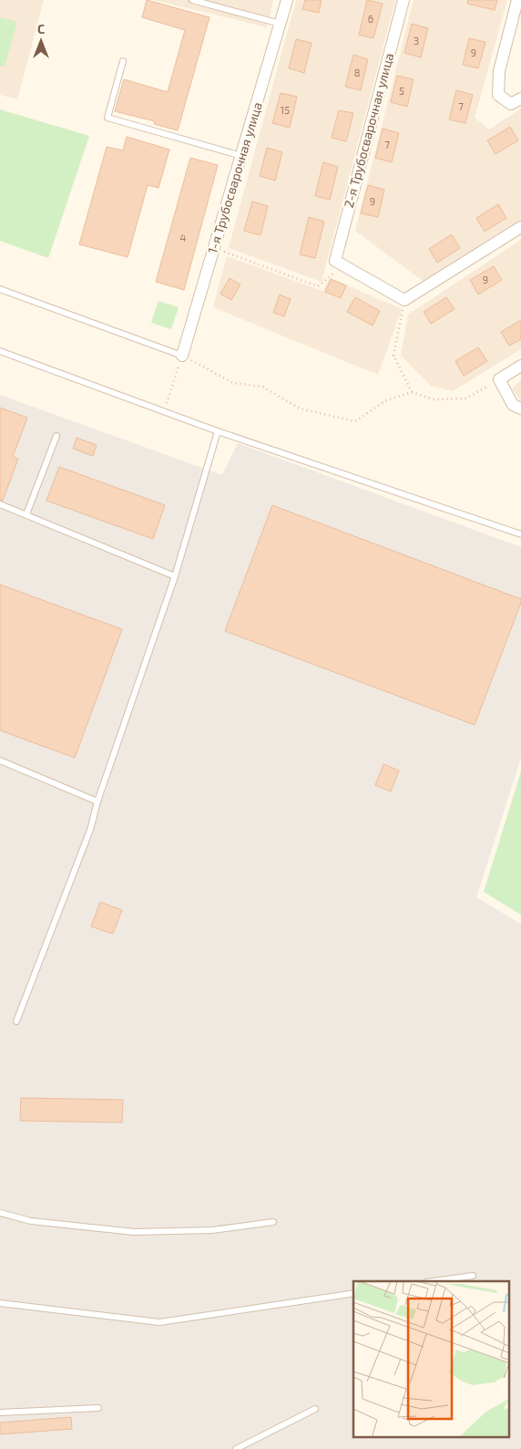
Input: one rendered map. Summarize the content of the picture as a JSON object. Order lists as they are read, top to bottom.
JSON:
{
  "streets": {
    "street": ["2-я Трубосварочная улица", "1-я Трубосварочная улица"]
  },
  "house_numbers": [
    "6",
    "3",
    "9",
    "8",
    "5",
    "7",
    "15",
    "7",
    "9",
    "4",
    "9"
  ],
  "north": "top"
}
